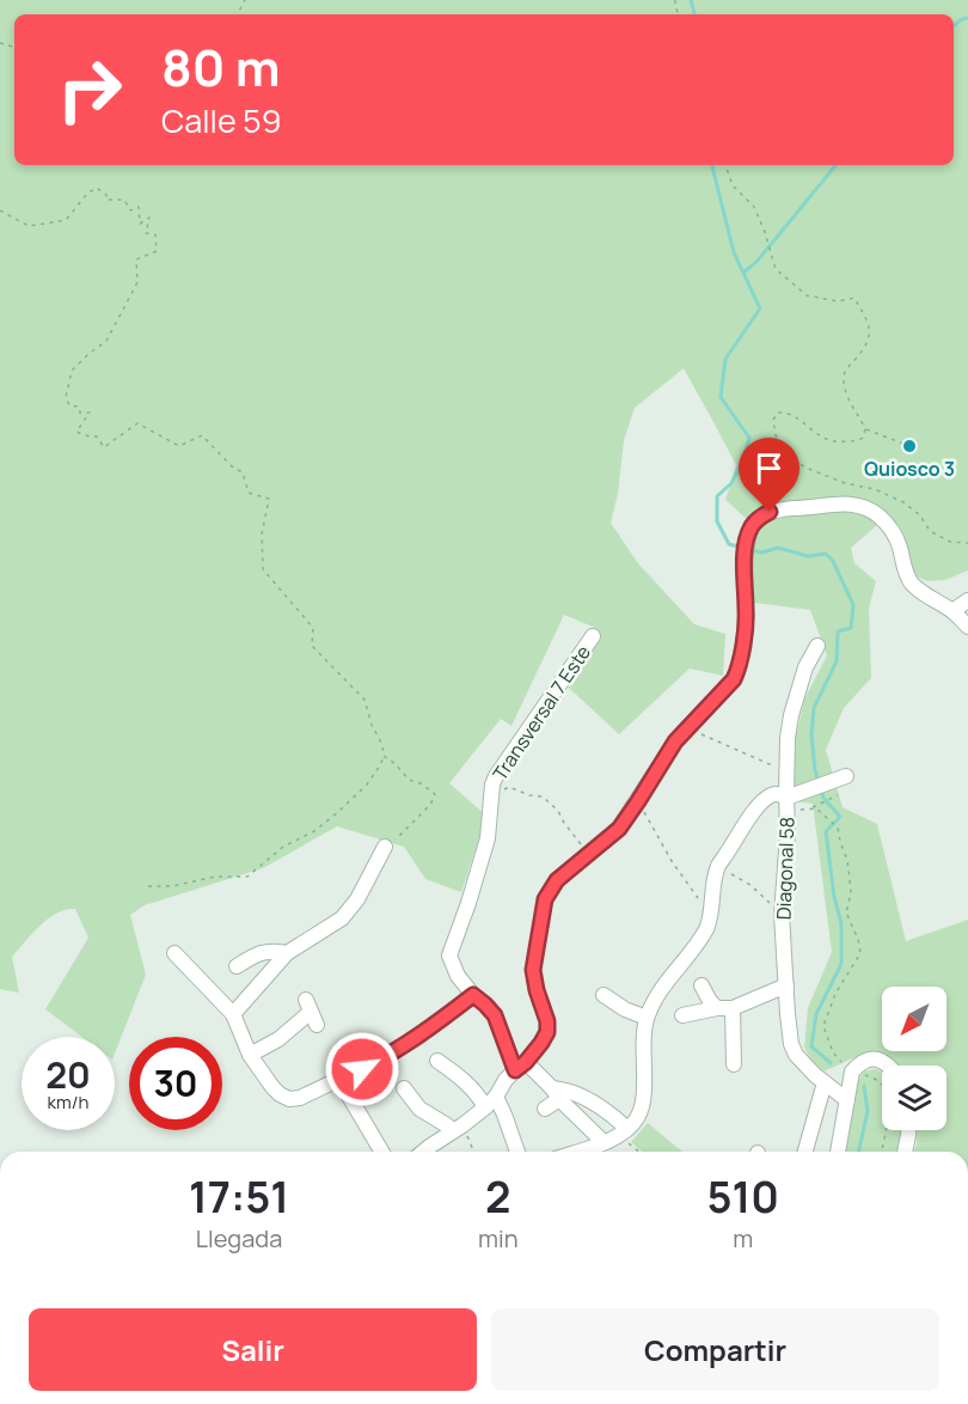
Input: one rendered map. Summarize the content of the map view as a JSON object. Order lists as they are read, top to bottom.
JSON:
{
  "streets": {
    "street": ["Transversal 7 Este", "Diagonal 58"]
  },
  "places": ["Quiosco 3"],
  "north": "bottom left",
  "page": {
    "turn": ["80 m", "Calle 59"],
    "speed": "20 km/h",
    "limit": "30",
    "eta": [
      "17:51",
      "Llegada",
      "2",
      "min",
      "510",
      "m"
    ],
    "buttons": ["Salir", "Compartir"]
  }
}
